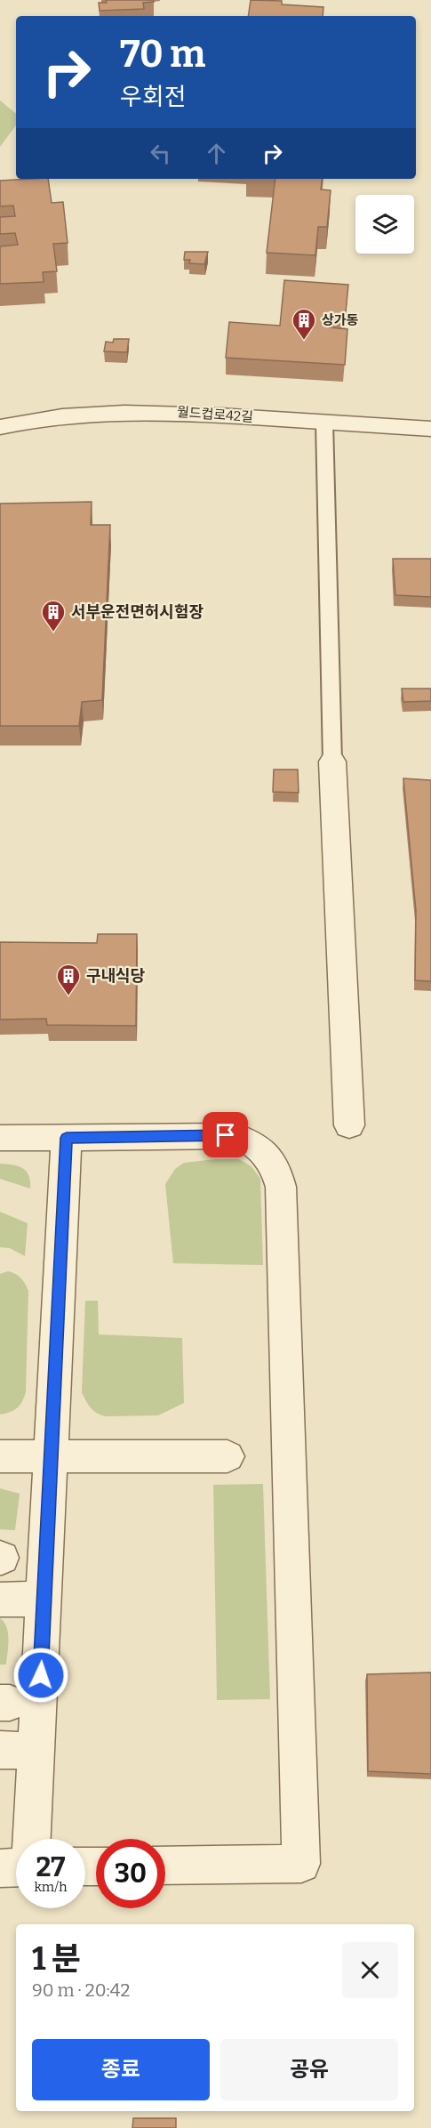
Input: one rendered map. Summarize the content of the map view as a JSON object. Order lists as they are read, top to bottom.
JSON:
{
  "streets": {
    "street": ["월드컵로42길"]
  },
  "places": {
    "building": ["상가동", "서부운전면허시험장", "구내식당"]
  },
  "page": {
    "turn": ["70 m", "우회전"],
    "speed": "27 km/h",
    "limit": "30",
    "heading": ["1 분", "90 m · 20:42"],
    "buttons": ["종료", "공유"]
  }
}
